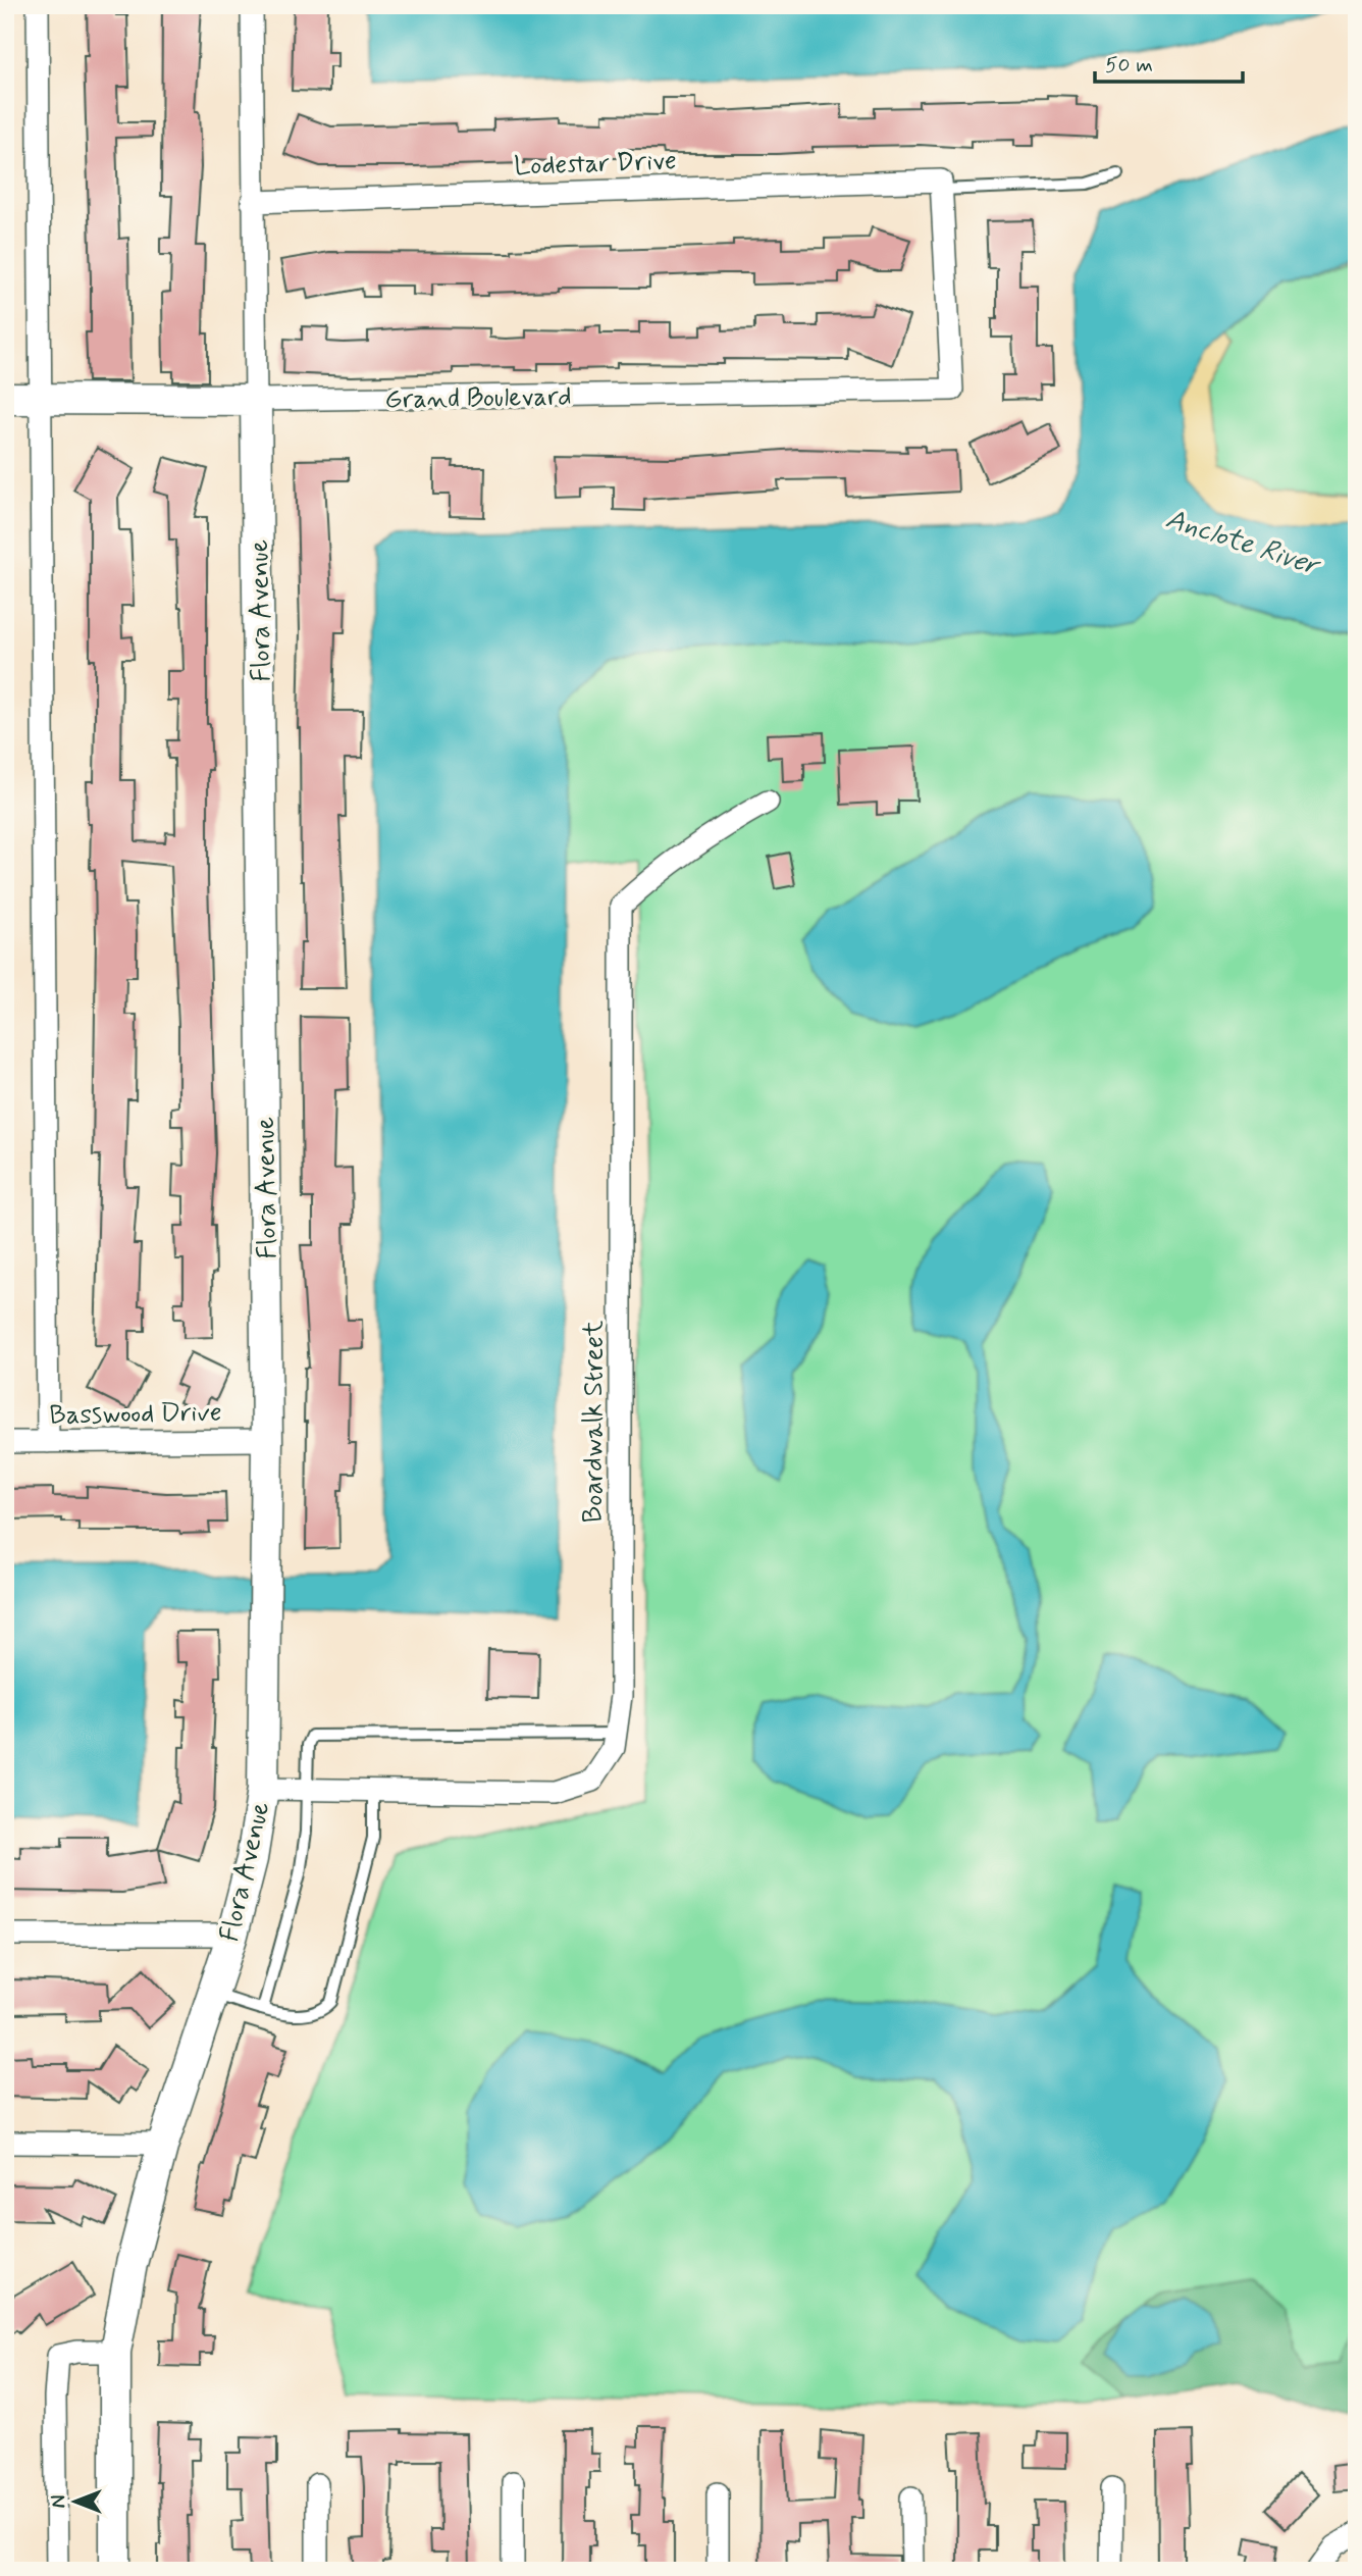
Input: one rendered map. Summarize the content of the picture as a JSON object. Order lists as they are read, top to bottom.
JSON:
{
  "streets": {
    "street": [
      "Lodestar Drive",
      "Grand Boulevard",
      "Flora Avenue",
      "Basswood Drive",
      "Boardwalk Street"
    ]
  },
  "crossings": [
    ["Lodestar Drive", "Grand Boulevard"],
    ["Lodestar Drive", "Flora Avenue"],
    ["Grand Boulevard", "Flora Avenue"],
    ["Flora Avenue", "Basswood Drive"],
    ["Flora Avenue", "Boardwalk Street"]
  ],
  "water": ["Anclote River"],
  "scale_bar": "50 m",
  "north": "left"
}
